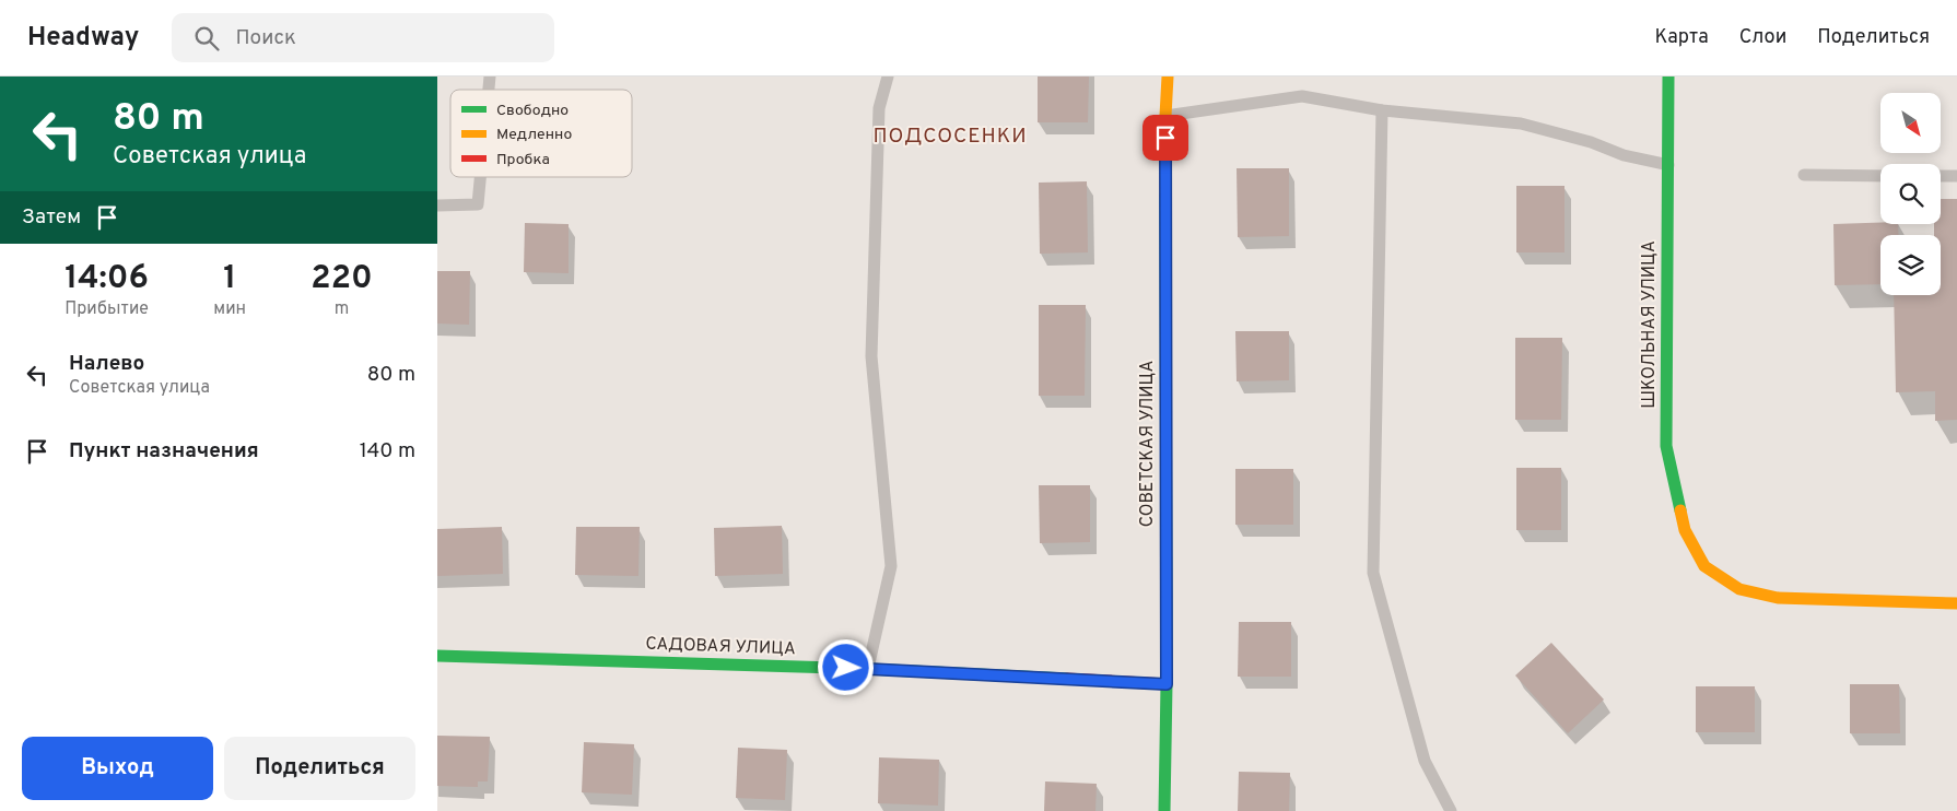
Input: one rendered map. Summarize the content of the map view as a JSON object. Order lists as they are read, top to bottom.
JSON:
{
  "streets": {
    "street": ["ШКОЛЬНАЯ УЛИЦА", "СОВЕТСКАЯ УЛИЦА", "САДОВАЯ УЛИЦА"]
  },
  "crossings": [
    ["СОВЕТСКАЯ УЛИЦА", "САДОВАЯ УЛИЦА"]
  ],
  "districts": ["ПОДСОСЕНКИ"],
  "legend": ["Свободно", "Медленно", "Пробка"],
  "north": "bottom right",
  "page": {
    "header": "Headway",
    "search": "Поиск",
    "nav": ["Карта", "Слои", "Поделиться"],
    "turn": ["80 m", "Советская улица"],
    "then": "Затем",
    "eta": [
      "14:06",
      "Прибытие",
      "1",
      "мин",
      "220",
      "m"
    ],
    "list": [
      {
        "name": "Налево",
        "note": "Советская улица",
        "value": "80 m"
      },
      {
        "name": "Пункт назначения",
        "value": "140 m"
      }
    ],
    "buttons": ["Выход", "Поделиться"]
  }
}
